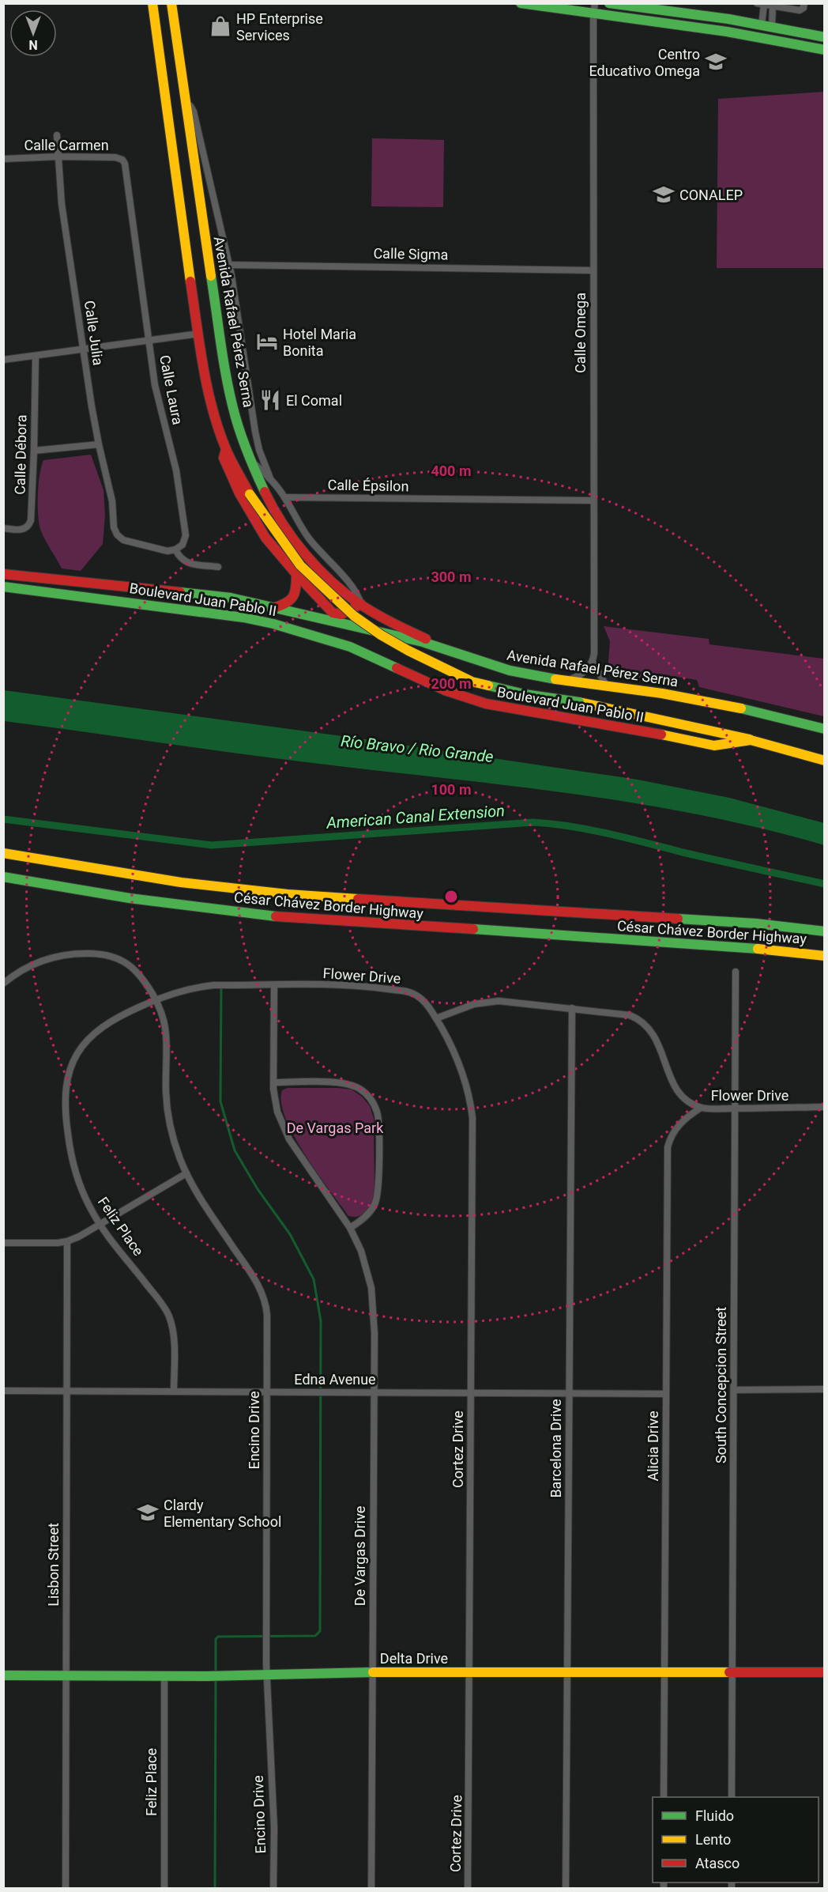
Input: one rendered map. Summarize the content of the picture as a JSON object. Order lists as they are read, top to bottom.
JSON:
{
  "streets": {
    "main road": [
      "Avenida Rafael Pérez Serna",
      "Boulevard Juan Pablo II",
      "César Chávez Border Highway",
      "Delta Drive"
    ],
    "street": [
      "Calle Carmen",
      "Calle Sigma",
      "Calle Julia",
      "Calle Omega",
      "Calle Laura",
      "Calle Débora",
      "Calle Épsilon",
      "Flower Drive",
      "Feliz Place",
      "Edna Avenue",
      "South Concepcion Street",
      "Encino Drive",
      "Alicia Drive",
      "Barcelona Drive",
      "Cortez Drive",
      "De Vargas Drive",
      "Lisbon Street"
    ]
  },
  "crossings": [
    ["Calle Carmen", "Calle Julia"],
    ["Calle Carmen", "Calle Laura"],
    ["Calle Sigma", "Calle Omega"],
    ["Avenida Rafael Pérez Serna", "Boulevard Juan Pablo II"],
    ["Calle Julia", "Calle Laura"],
    ["Calle Omega", "Calle Épsilon"],
    ["Flower Drive", "Feliz Place"],
    ["Flower Drive", "South Concepcion Street"],
    ["Flower Drive", "Encino Drive"],
    ["Flower Drive", "Alicia Drive"],
    ["Flower Drive", "Barcelona Drive"],
    ["Flower Drive", "Cortez Drive"],
    ["Flower Drive", "De Vargas Drive"],
    ["Feliz Place", "Edna Avenue"],
    ["Feliz Place", "Encino Drive"],
    ["Feliz Place", "Delta Drive"],
    ["Edna Avenue", "Encino Drive"],
    ["Edna Avenue", "Alicia Drive"],
    ["Edna Avenue", "Barcelona Drive"],
    ["Edna Avenue", "Cortez Drive"],
    ["Edna Avenue", "De Vargas Drive"],
    ["Edna Avenue", "Lisbon Street"],
    ["South Concepcion Street", "Delta Drive"],
    ["Encino Drive", "Delta Drive"],
    ["Alicia Drive", "Delta Drive"],
    ["Barcelona Drive", "Delta Drive"],
    ["Cortez Drive", "Delta Drive"],
    ["De Vargas Drive", "Delta Drive"],
    ["Lisbon Street", "Delta Drive"]
  ],
  "water": ["Río Bravo / Rio Grande", "American Canal Extension"],
  "parks": ["De Vargas Park"],
  "places": {
    "shop": ["HP Enterprise Services"],
    "school or university": ["Centro Educativo Omega", "CONALEP", "Clardy Elementary School"],
    "hotel": ["Hotel Maria Bonita"],
    "restaurant": ["El Comal"]
  },
  "legend": ["Fluido", "Lento", "Atasco"],
  "north": "bottom",
  "rings": [
    "400 m",
    "300 m",
    "200 m",
    "100 m"
  ]
}
